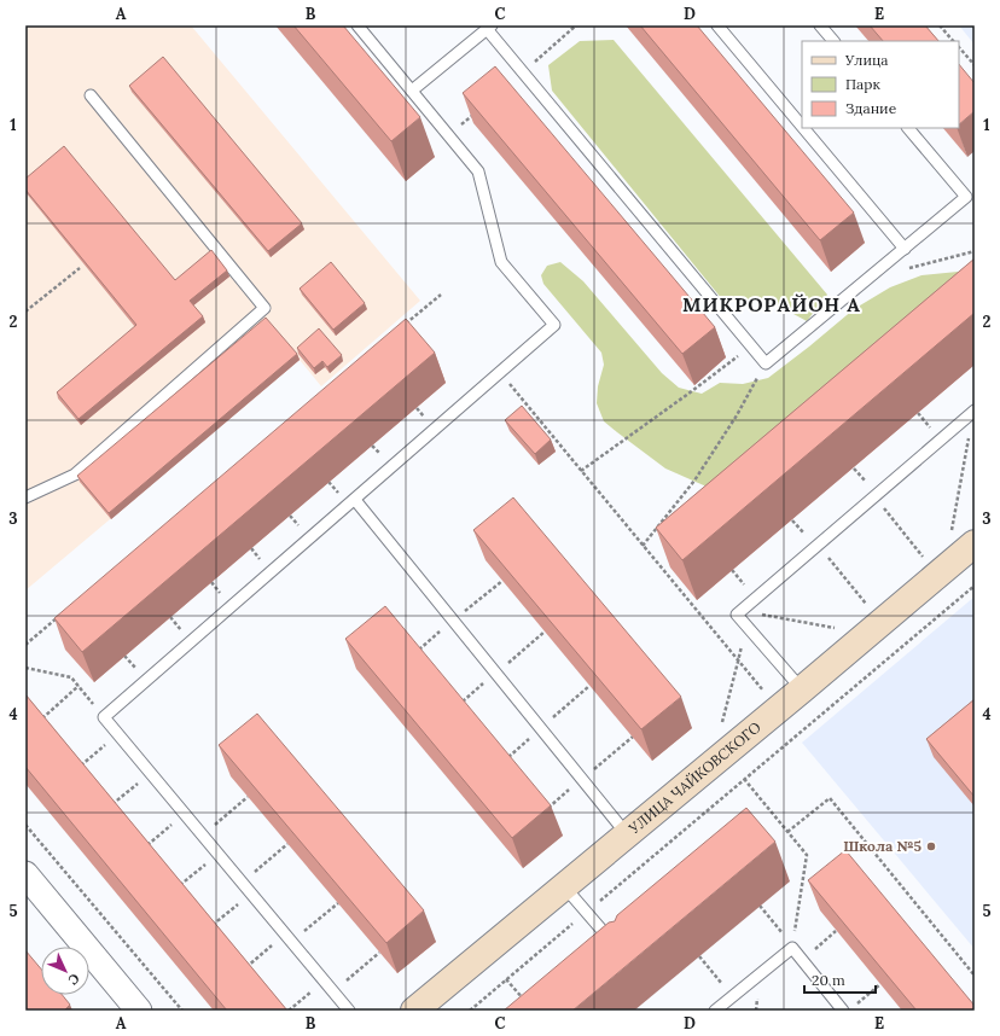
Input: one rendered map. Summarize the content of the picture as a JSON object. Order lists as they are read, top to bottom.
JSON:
{
  "streets": {
    "main road": ["УЛИЦА ЧАЙКОВСКОГО"]
  },
  "districts": ["МИКРОРАЙОН А"],
  "places": ["Школа №5"],
  "legend": ["Улица", "Парк", "Здание"],
  "scale_bar": "20 m",
  "north": "bottom right",
  "grid": {
    "columns": [
      "A",
      "B",
      "C",
      "D",
      "E"
    ],
    "rows": [
      "1",
      "2",
      "3",
      "4",
      "5"
    ]
  }
}
